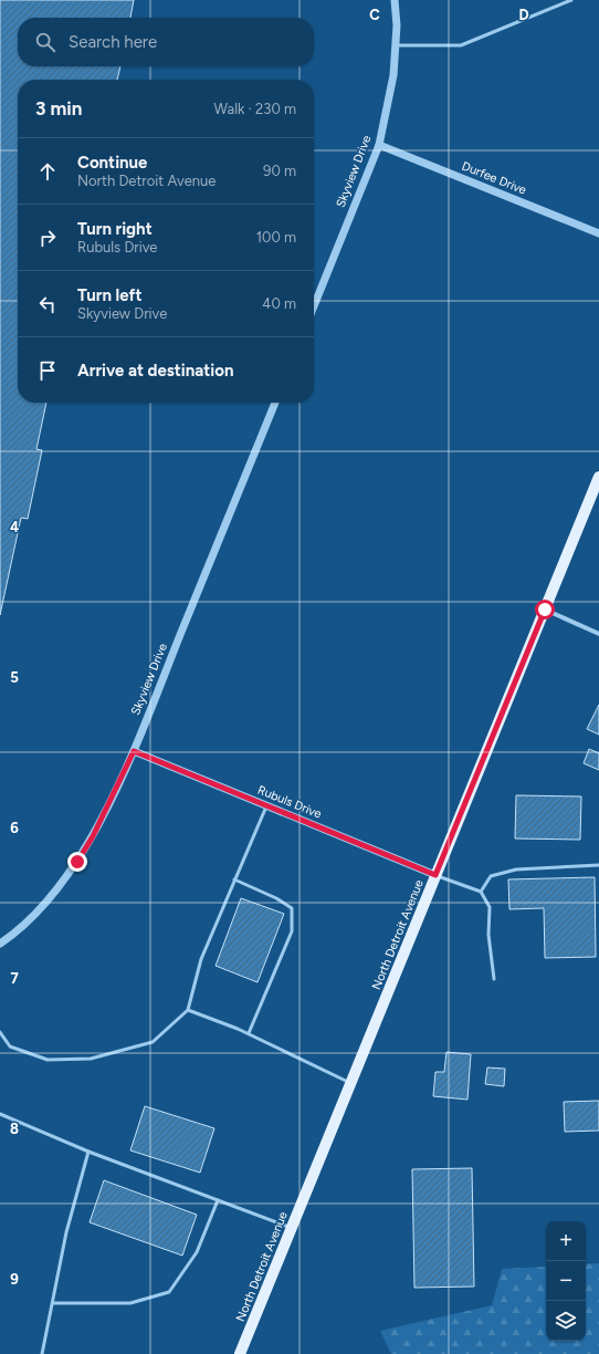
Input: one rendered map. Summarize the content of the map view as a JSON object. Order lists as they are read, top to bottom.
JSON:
{
  "streets": {
    "main road": ["North Detroit Avenue"],
    "street": ["Skyview Drive", "Durfee Drive", "Rubuls Drive"]
  },
  "crossings": [
    ["Skyview Drive", "Durfee Drive"],
    ["Skyview Drive", "Rubuls Drive"],
    ["Rubuls Drive", "North Detroit Avenue"]
  ],
  "page": {
    "search": "Search here",
    "heading": ["3 min", "Walk · 230 m"],
    "list": [
      ["Continue", "North Detroit Avenue", "90 m"],
      ["Turn right", "Rubuls Drive", "100 m"],
      ["Turn left", "Skyview Drive", "40 m"],
      "Arrive at destination"
    ],
    "map_buttons": ["+", "−"]
  },
  "grid": {
    "columns": ["C", "D"],
    "rows": [
      "4",
      "5",
      "6",
      "7",
      "8",
      "9"
    ]
  }
}
